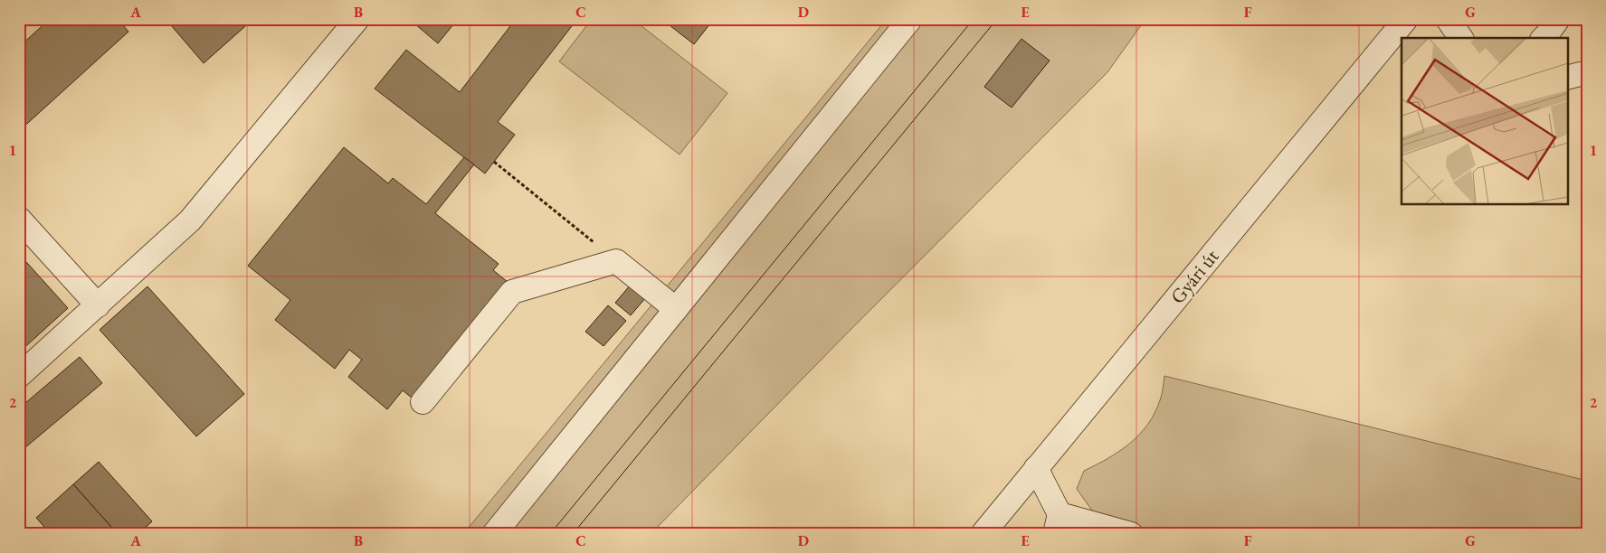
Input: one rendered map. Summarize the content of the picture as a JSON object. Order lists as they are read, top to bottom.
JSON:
{
  "streets": {
    "street": ["Gyári út"]
  },
  "grid": {
    "columns": [
      "A",
      "B",
      "C",
      "D",
      "E",
      "F",
      "G"
    ],
    "rows": ["1", "2"]
  }
}
